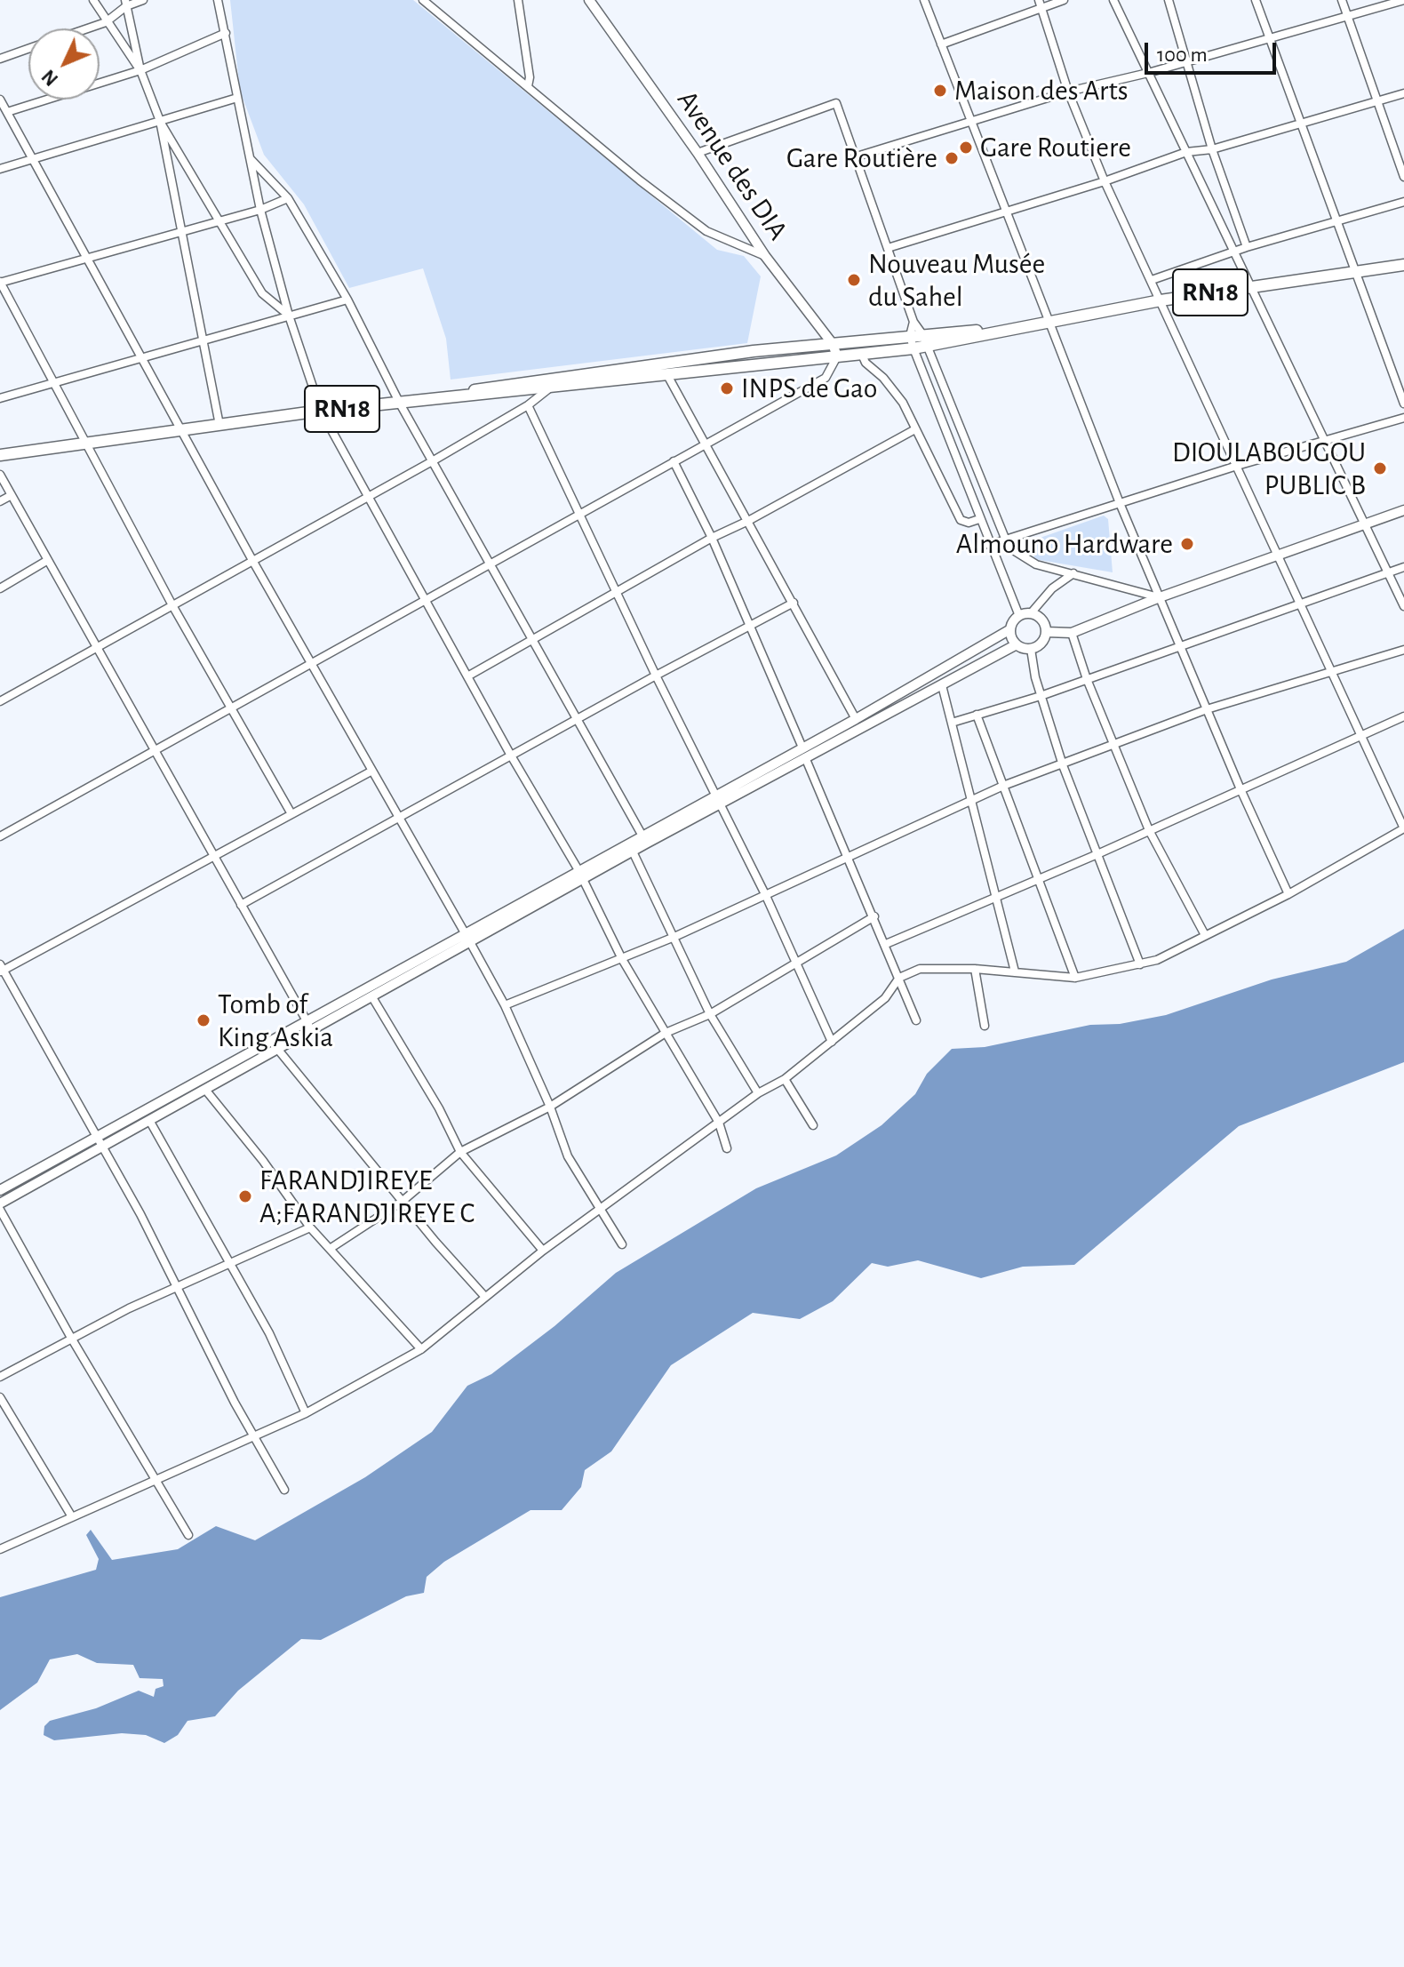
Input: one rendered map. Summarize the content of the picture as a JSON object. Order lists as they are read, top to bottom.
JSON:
{
  "streets": {
    "main road": ["RN18"],
    "street": ["Avenue des DIA"]
  },
  "crossings": [
    ["Avenue des DIA", "RN18"]
  ],
  "places": [
    "Maison des Arts",
    "Gare Routiere",
    "Gare Routière",
    "Nouveau Musée du Sahel",
    "INPS de Gao",
    "DIOULABOUGOU PUBLIC B",
    "Almouno Hardware",
    "Tomb of King Askia",
    "FARANDJIREYE A;FARANDJIREYE C"
  ],
  "scale_bar": "100 m",
  "north": "bottom left"
}
